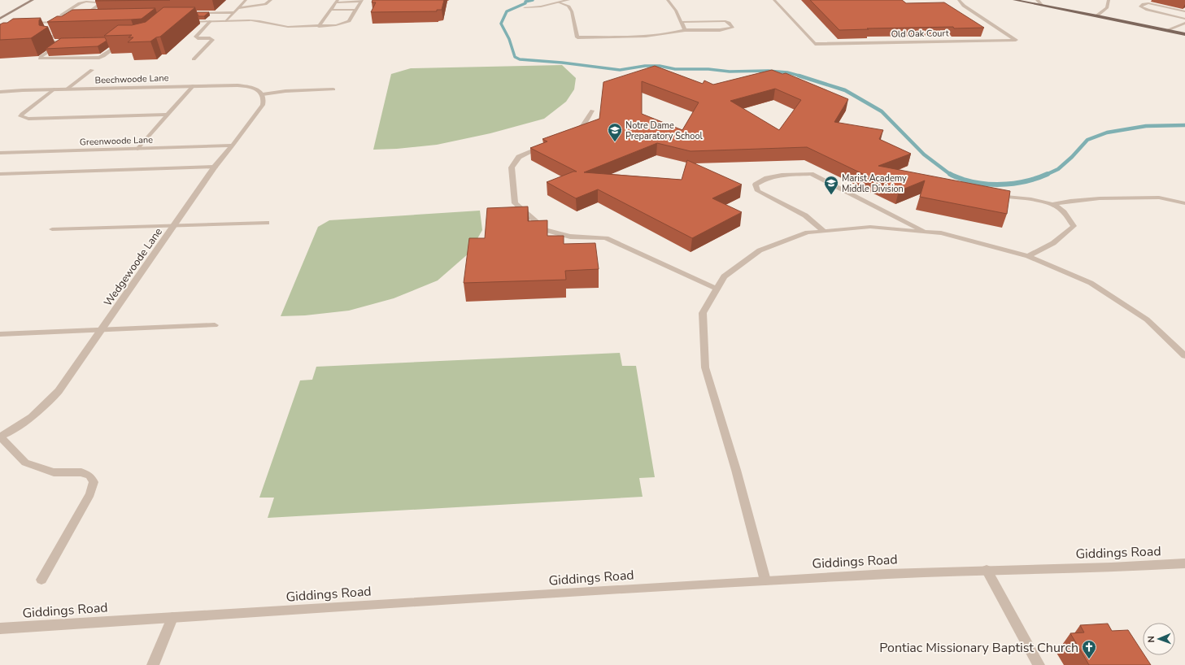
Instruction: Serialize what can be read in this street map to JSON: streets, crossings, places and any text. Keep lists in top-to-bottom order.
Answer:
{
  "streets": {
    "street": [
      "Old Oak Court",
      "Beechwoode Lane",
      "Greenwoode Lane",
      "Wedgewoode Lane",
      "Giddings Road"
    ]
  },
  "crossings": [
    ["Beechwoode Lane", "Wedgewoode Lane"],
    ["Greenwoode Lane", "Wedgewoode Lane"]
  ],
  "places": {
    "school or university": ["Notre Dame Preparatory School", "Marist Academy Middle Division"],
    "church": ["Pontiac Missionary Baptist Church"]
  },
  "north": "left"
}
